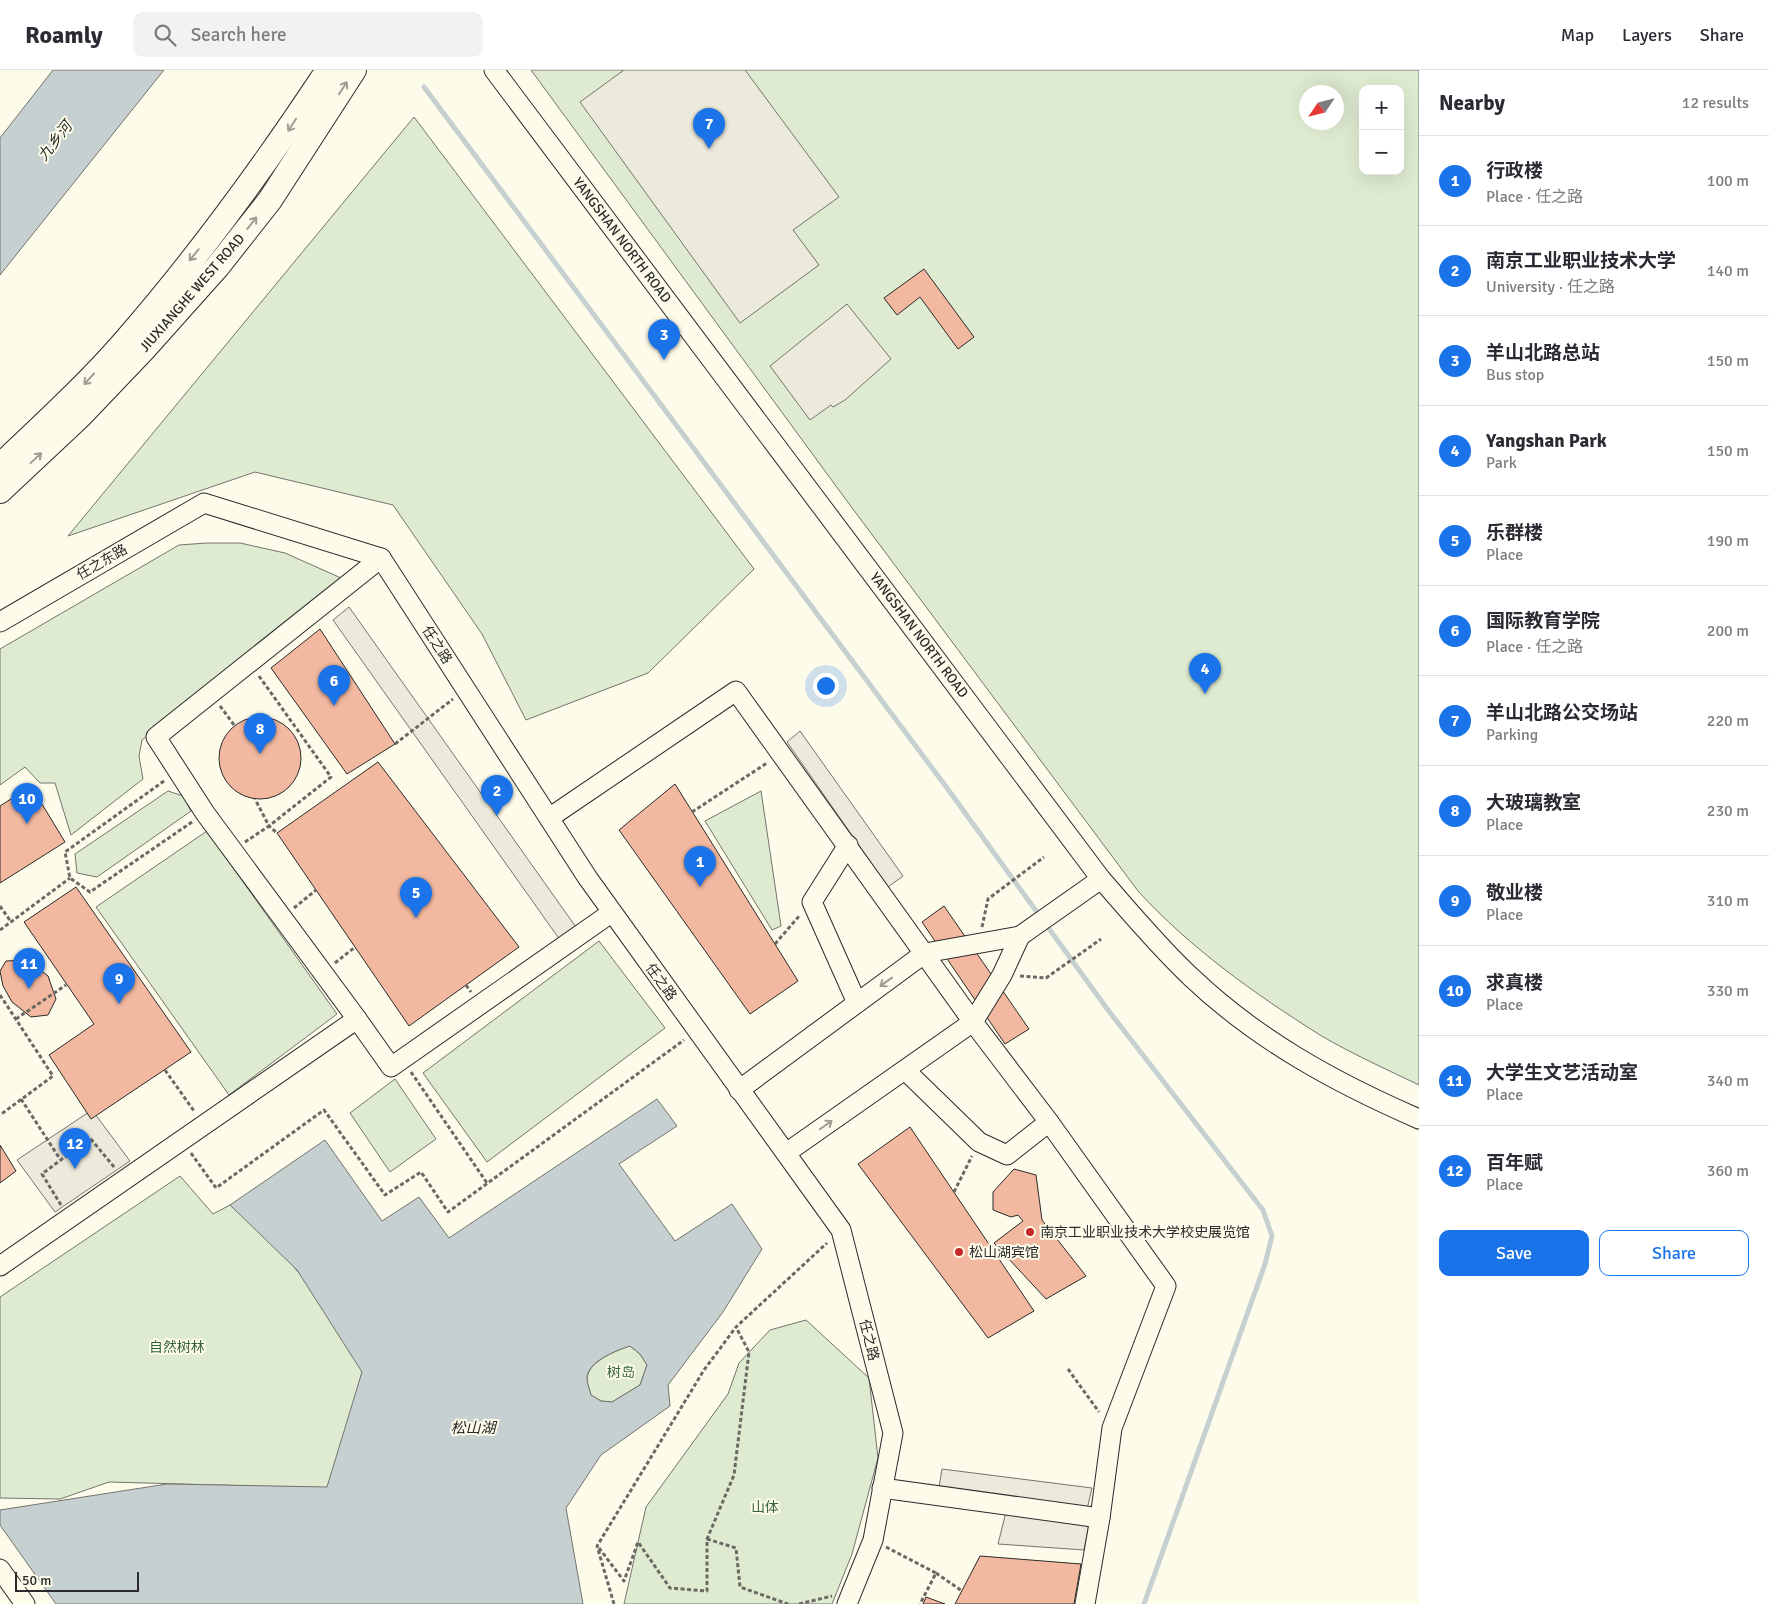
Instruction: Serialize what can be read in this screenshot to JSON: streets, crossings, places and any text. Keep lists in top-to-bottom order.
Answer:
{
  "streets": {
    "main road": ["JIUXIANGHE WEST ROAD"],
    "street": ["YANGSHAN NORTH ROAD", "任之东路", "任之路"]
  },
  "crossings": [
    ["任之东路", "任之路"]
  ],
  "water": ["九乡河", "松山湖"],
  "parks": ["自然树林", "树岛", "山体"],
  "places": ["南京工业职业技术大学校史展览馆", "松山湖宾馆"],
  "scale_bar": "50 m",
  "north": "bottom left",
  "page": {
    "header": "Roamly",
    "search": "Search here",
    "nav": ["Map", "Layers", "Share"],
    "heading": ["Nearby", "12 results"],
    "map_buttons": ["+", "−"],
    "pins": [
      "7",
      "3",
      "4",
      "6",
      "8",
      "2",
      "10",
      "1",
      "5",
      "11",
      "9",
      "12"
    ],
    "list": [
      {
        "mark": "1",
        "name": "行政楼",
        "note": "Place · 任之路",
        "value": "100 m"
      },
      {
        "mark": "2",
        "name": "南京工业职业技术大学",
        "note": "University · 任之路",
        "value": "140 m"
      },
      {
        "mark": "3",
        "name": "羊山北路总站",
        "note": "Bus stop",
        "value": "150 m"
      },
      {
        "mark": "4",
        "name": "Yangshan Park",
        "note": "Park",
        "value": "150 m"
      },
      {
        "mark": "5",
        "name": "乐群楼",
        "note": "Place",
        "value": "190 m"
      },
      {
        "mark": "6",
        "name": "国际教育学院",
        "note": "Place · 任之路",
        "value": "200 m"
      },
      {
        "mark": "7",
        "name": "羊山北路公交场站",
        "note": "Parking",
        "value": "220 m"
      },
      {
        "mark": "8",
        "name": "大玻璃教室",
        "note": "Place",
        "value": "230 m"
      },
      {
        "mark": "9",
        "name": "敬业楼",
        "note": "Place",
        "value": "310 m"
      },
      {
        "mark": "10",
        "name": "求真楼",
        "note": "Place",
        "value": "330 m"
      },
      {
        "mark": "11",
        "name": "大学生文艺活动室",
        "note": "Place",
        "value": "340 m"
      },
      {
        "mark": "12",
        "name": "百年赋",
        "note": "Place",
        "value": "360 m"
      }
    ],
    "buttons": ["Save", "Share"],
    "scale": "50 m"
  }
}
